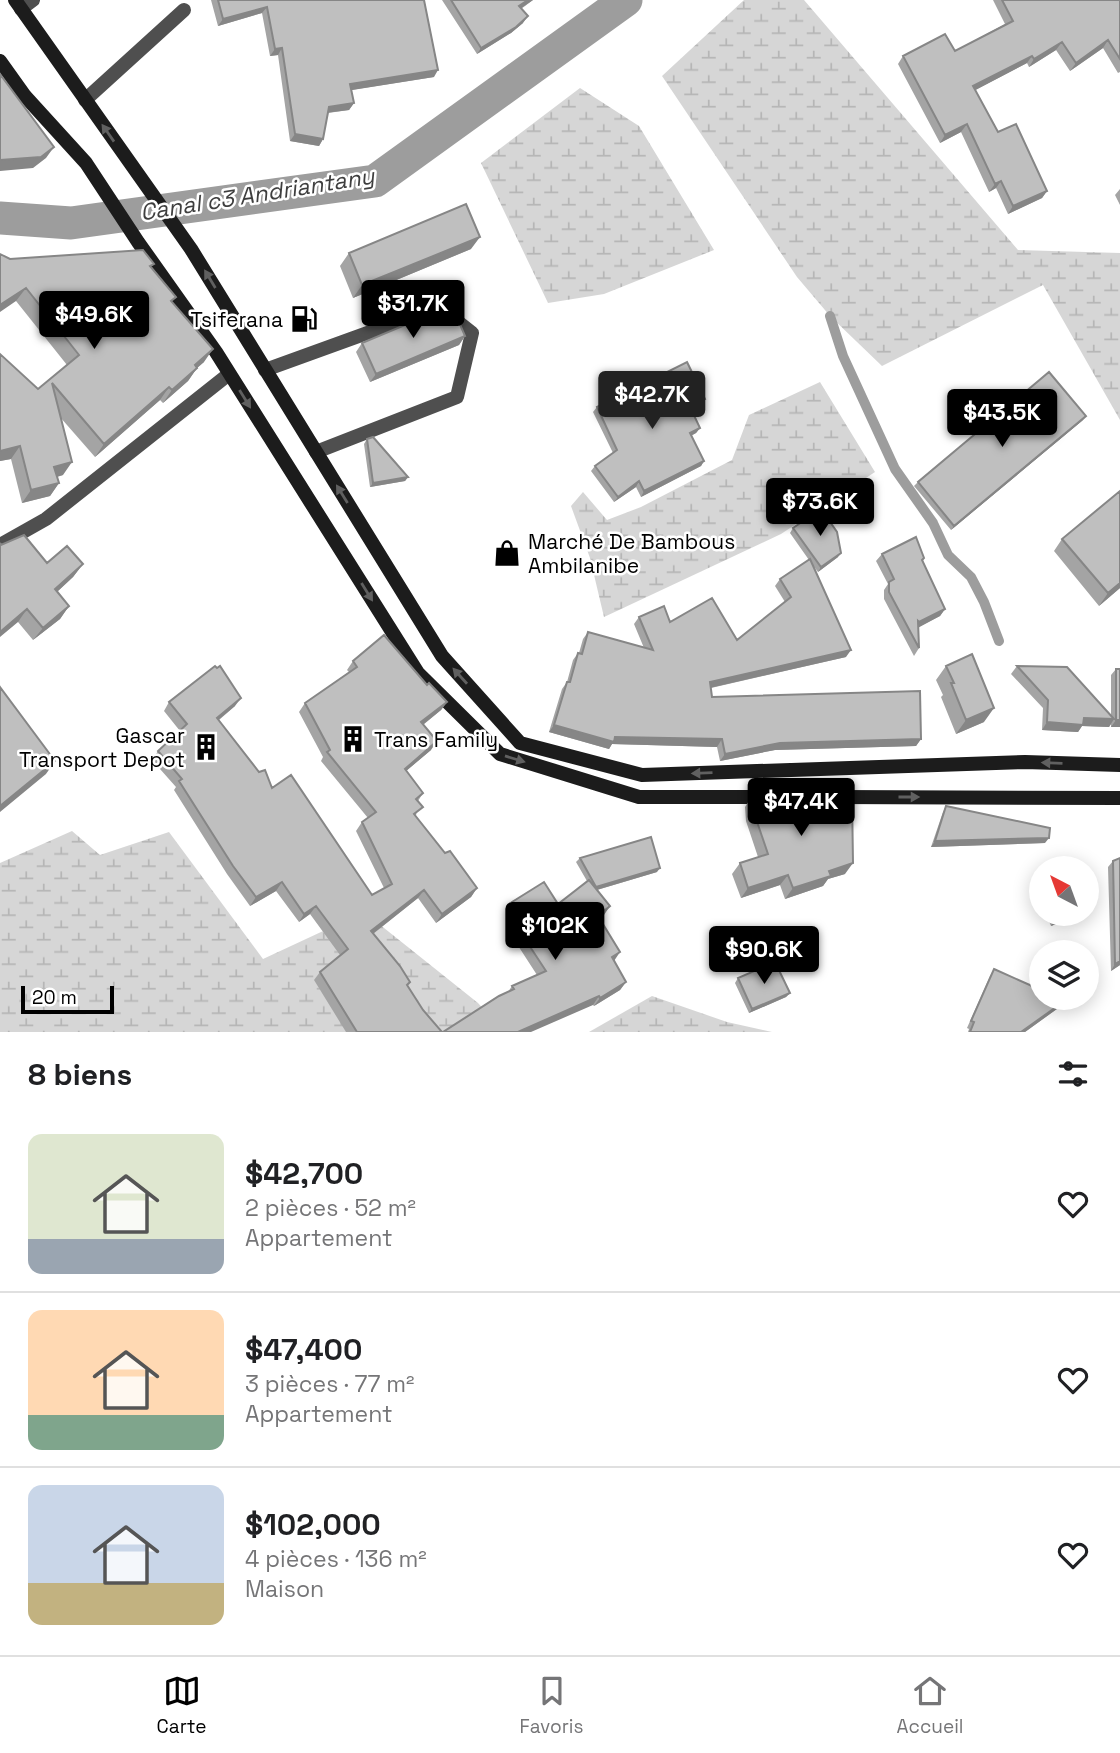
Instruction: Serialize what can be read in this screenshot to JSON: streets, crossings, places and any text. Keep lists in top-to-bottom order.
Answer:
{
  "water": ["Canal c3 Andriantany"],
  "places": {
    "fuel station": ["Tsiferana"],
    "shop": ["Marché De Bambous Ambilanibe"],
    "building": ["Trans Family", "Gascar Transport Depot"]
  },
  "scale_bar": "20 m",
  "north": "top left",
  "page": {
    "price": [
      "$31.7K",
      "$49.6K",
      "$42.7K",
      "$43.5K",
      "$73.6K",
      "$47.4K",
      "$102K",
      "$90.6K"
    ],
    "scale": "20 m",
    "heading": "8 biens",
    "list": [
      {
        "name": "$42,700",
        "note": "2 pièces · 52 m² · Appartement"
      },
      {
        "name": "$47,400",
        "note": "3 pièces · 77 m² · Appartement"
      },
      {
        "name": "$102,000",
        "note": "4 pièces · 136 m² · Maison"
      }
    ],
    "tabs": ["Carte", "Favoris", "Accueil"]
  }
}
